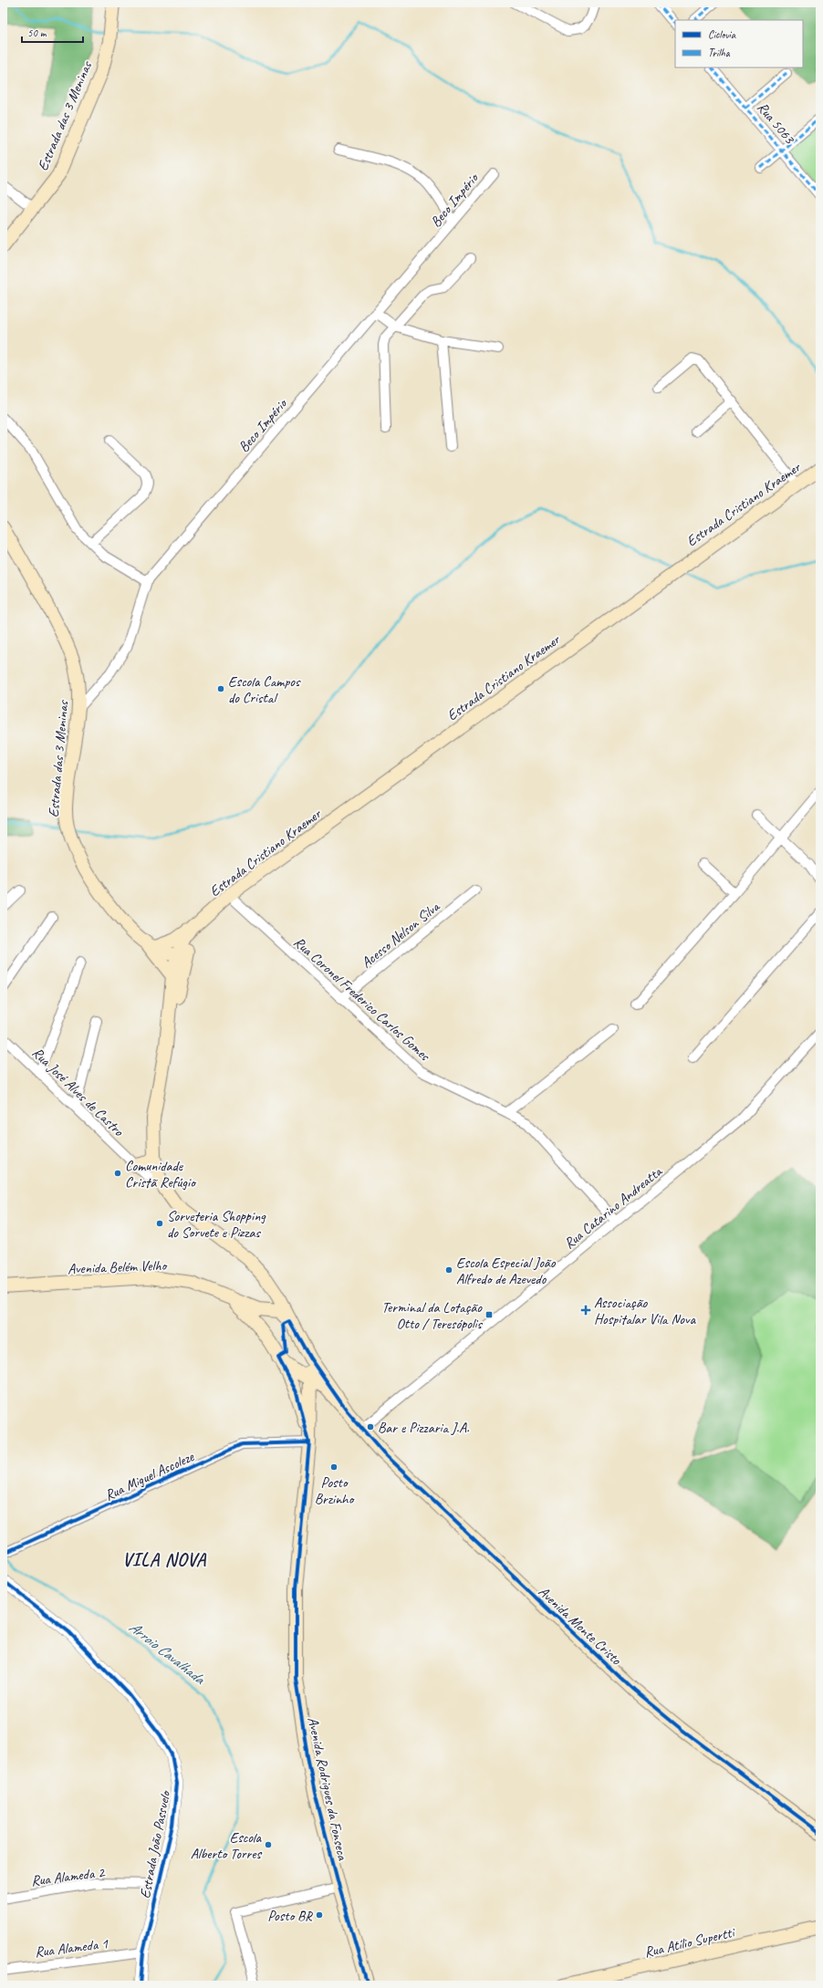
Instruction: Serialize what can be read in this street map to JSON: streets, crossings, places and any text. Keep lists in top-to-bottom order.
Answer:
{
  "streets": {
    "main road": [
      "Estrada das 3 Meninas",
      "Estrada Cristiano Kraemer",
      "Avenida Belém Velho",
      "Avenida Monte Cristo",
      "Avenida Rodrigues da Fonseca",
      "Rua Atílio Supertti"
    ],
    "street": [
      "Rua 5063",
      "Beco Império",
      "Acesso Nelson Silva",
      "Rua Coronel Frederico Carlos Gomes",
      "Rua José Alves de Castro",
      "Rua Catarino Andreatta",
      "Rua Miguel Ascoleze",
      "Estrada João Passuelo",
      "Rua Alameda 2",
      "Rua Alameda 1"
    ]
  },
  "crossings": [
    ["Estrada das 3 Meninas", "Beco Império"],
    ["Estrada das 3 Meninas", "Estrada Cristiano Kraemer"],
    ["Estrada Cristiano Kraemer", "Rua Coronel Frederico Carlos Gomes"],
    ["Estrada Cristiano Kraemer", "Rua José Alves de Castro"],
    ["Estrada Cristiano Kraemer", "Avenida Belém Velho"],
    ["Estrada Cristiano Kraemer", "Avenida Monte Cristo"],
    ["Estrada Cristiano Kraemer", "Avenida Rodrigues da Fonseca"],
    ["Acesso Nelson Silva", "Rua Coronel Frederico Carlos Gomes"],
    ["Rua Coronel Frederico Carlos Gomes", "Rua Catarino Andreatta"],
    ["Rua Catarino Andreatta", "Avenida Monte Cristo"],
    ["Avenida Belém Velho", "Avenida Monte Cristo"],
    ["Avenida Belém Velho", "Avenida Rodrigues da Fonseca"],
    ["Rua Miguel Ascoleze", "Avenida Rodrigues da Fonseca"],
    ["Avenida Monte Cristo", "Avenida Rodrigues da Fonseca"],
    ["Estrada João Passuelo", "Rua Alameda 2"],
    ["Estrada João Passuelo", "Rua Alameda 1"]
  ],
  "districts": ["VILA NOVA"],
  "water": ["Arroio Cavalhada"],
  "places": {
    "other": [
      "Escola Campos do Cristal",
      "Comunidade Cristã Refúgio",
      "Sorveteria Shopping do Sorvete e Pizzas",
      "Escola Especial João Alfredo de Azevedo",
      "Bar e Pizzaria J.A.",
      "Posto Brzinho",
      "Escola Alberto Torres",
      "Posto BR"
    ],
    "health": ["Associação Hospitalar Vila Nova"],
    "transit": ["Terminal da Lotação Otto / Teresópolis"]
  },
  "legend": ["Ciclovia", "Trilha"],
  "scale_bar": "50 m"
}
